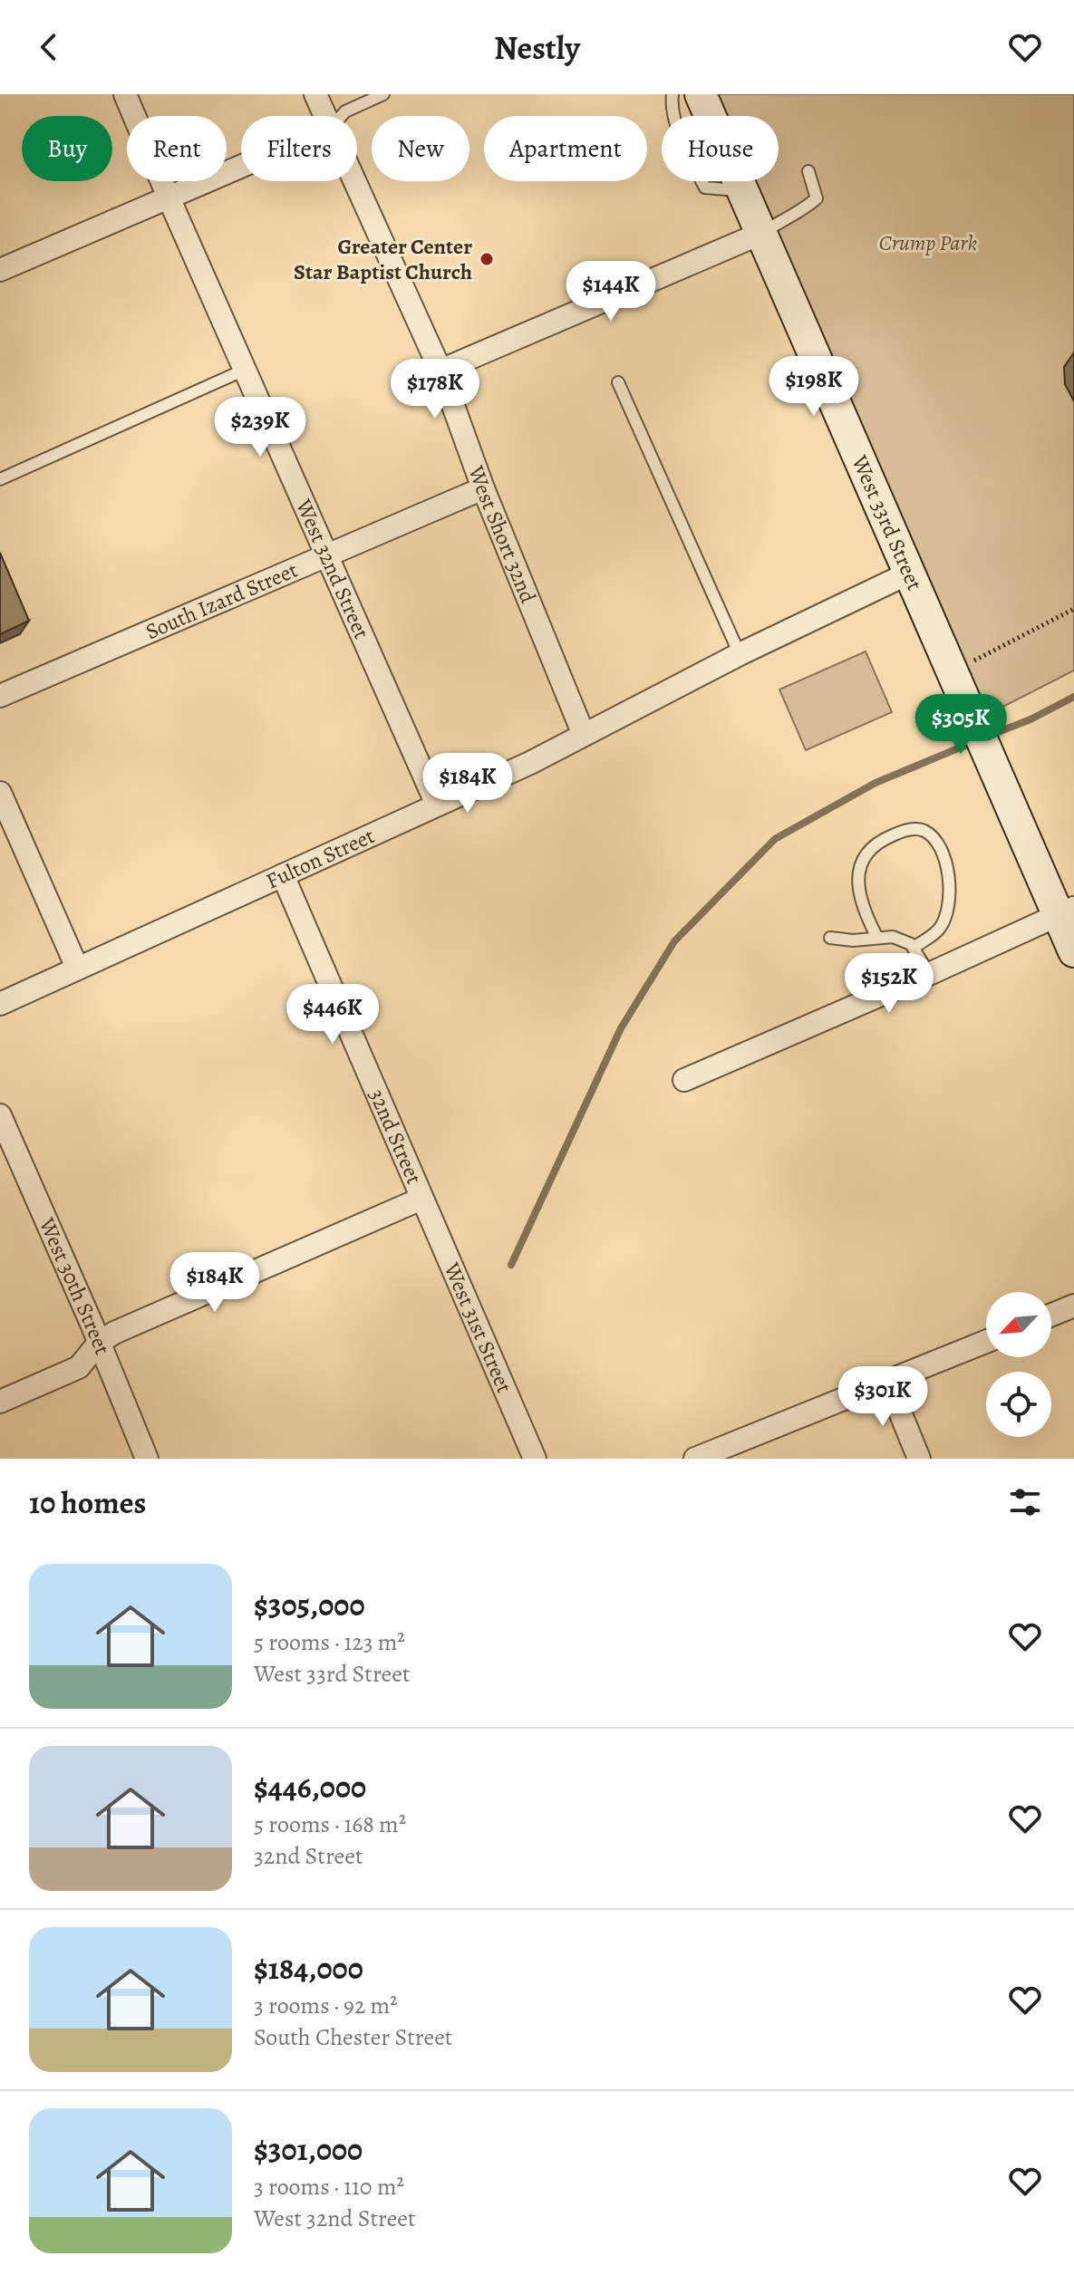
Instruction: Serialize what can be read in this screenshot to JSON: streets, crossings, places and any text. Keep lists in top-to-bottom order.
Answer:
{
  "streets": {
    "street": [
      "West 33rd Street",
      "West Short 32nd",
      "West 32nd Street",
      "South Izard Street",
      "Fulton Street",
      "32nd Street",
      "West 30th Street",
      "West 31st Street"
    ]
  },
  "crossings": [
    ["West 33rd Street", "Fulton Street"],
    ["West Short 32nd", "South Izard Street"],
    ["West Short 32nd", "Fulton Street"],
    ["West 32nd Street", "South Izard Street"],
    ["West 32nd Street", "Fulton Street"],
    ["Fulton Street", "32nd Street"],
    ["32nd Street", "West 31st Street"]
  ],
  "parks": ["Crump Park"],
  "places": ["Greater Center Star Baptist Church"],
  "north": "bottom left",
  "page": {
    "header": "Nestly",
    "chip": [
      "Buy",
      "Rent",
      "Filters",
      "New",
      "Apartment",
      "House"
    ],
    "price": [
      "$144K",
      "$198K",
      "$178K",
      "$239K",
      "$305K",
      "$184K",
      "$152K",
      "$446K",
      "$184K",
      "$301K"
    ],
    "heading": "10 homes",
    "list": [
      {
        "name": "$305,000",
        "note": "5 rooms · 123 m² · West 33rd Street"
      },
      {
        "name": "$446,000",
        "note": "5 rooms · 168 m² · 32nd Street"
      },
      {
        "name": "$184,000",
        "note": "3 rooms · 92 m² · South Chester Street"
      },
      {
        "name": "$301,000",
        "note": "3 rooms · 110 m² · West 32nd Street"
      }
    ]
  }
}
